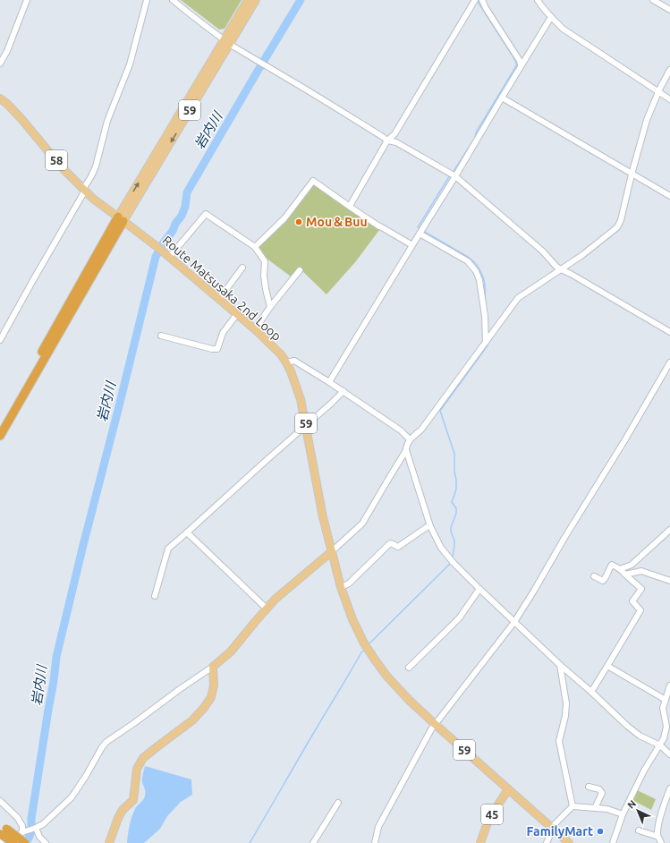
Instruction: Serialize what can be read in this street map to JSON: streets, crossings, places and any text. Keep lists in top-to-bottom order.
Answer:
{
  "streets": {
    "main road": [
      "59",
      "58",
      "Route Matsusaka 2nd Loop",
      "45"
    ]
  },
  "crossings": [
    ["59", "58"],
    ["59", "Route Matsusaka 2nd Loop"],
    ["58", "Route Matsusaka 2nd Loop"],
    ["Route Matsusaka 2nd Loop", "45"]
  ],
  "water": ["岩内川"],
  "places": ["Mou＆Buu", "FamilyMart"],
  "north": "top left"
}
